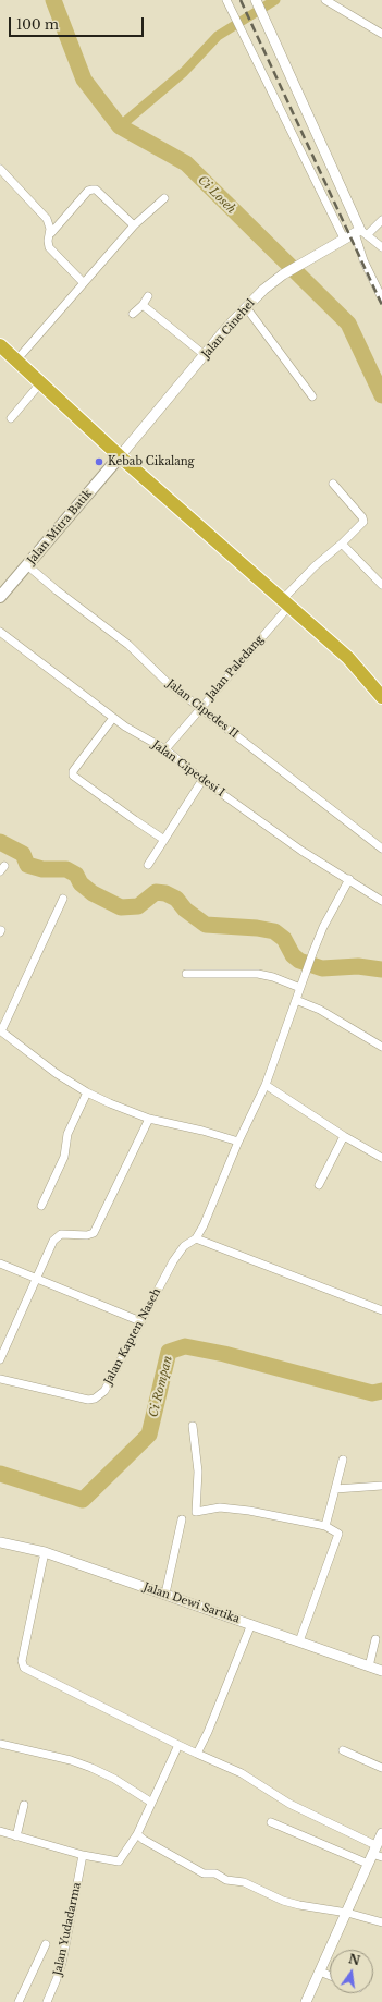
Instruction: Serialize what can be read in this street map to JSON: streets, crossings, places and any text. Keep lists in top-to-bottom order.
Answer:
{
  "streets": {
    "main road": ["Jalan Mitra Batik"],
    "street": [
      "Jalan Cinehel",
      "Jalan Paledang",
      "Jalan Cipedes II",
      "Jalan Cipedesi I",
      "Jalan Kapten Naseh",
      "Jalan Dewi Sartika",
      "Jalan Yudadarma"
    ]
  },
  "crossings": [
    ["Jalan Cinehel", "Jalan Mitra Batik"],
    ["Jalan Mitra Batik", "Jalan Cipedes II"],
    ["Jalan Paledang", "Jalan Cipedes II"],
    ["Jalan Paledang", "Jalan Cipedesi I"],
    ["Jalan Cipedesi I", "Jalan Kapten Naseh"]
  ],
  "water": ["Ci Loseh", "Ci Rompan"],
  "places": ["Kebab Cikalang"],
  "scale_bar": "100 m",
  "north": "top"
}
